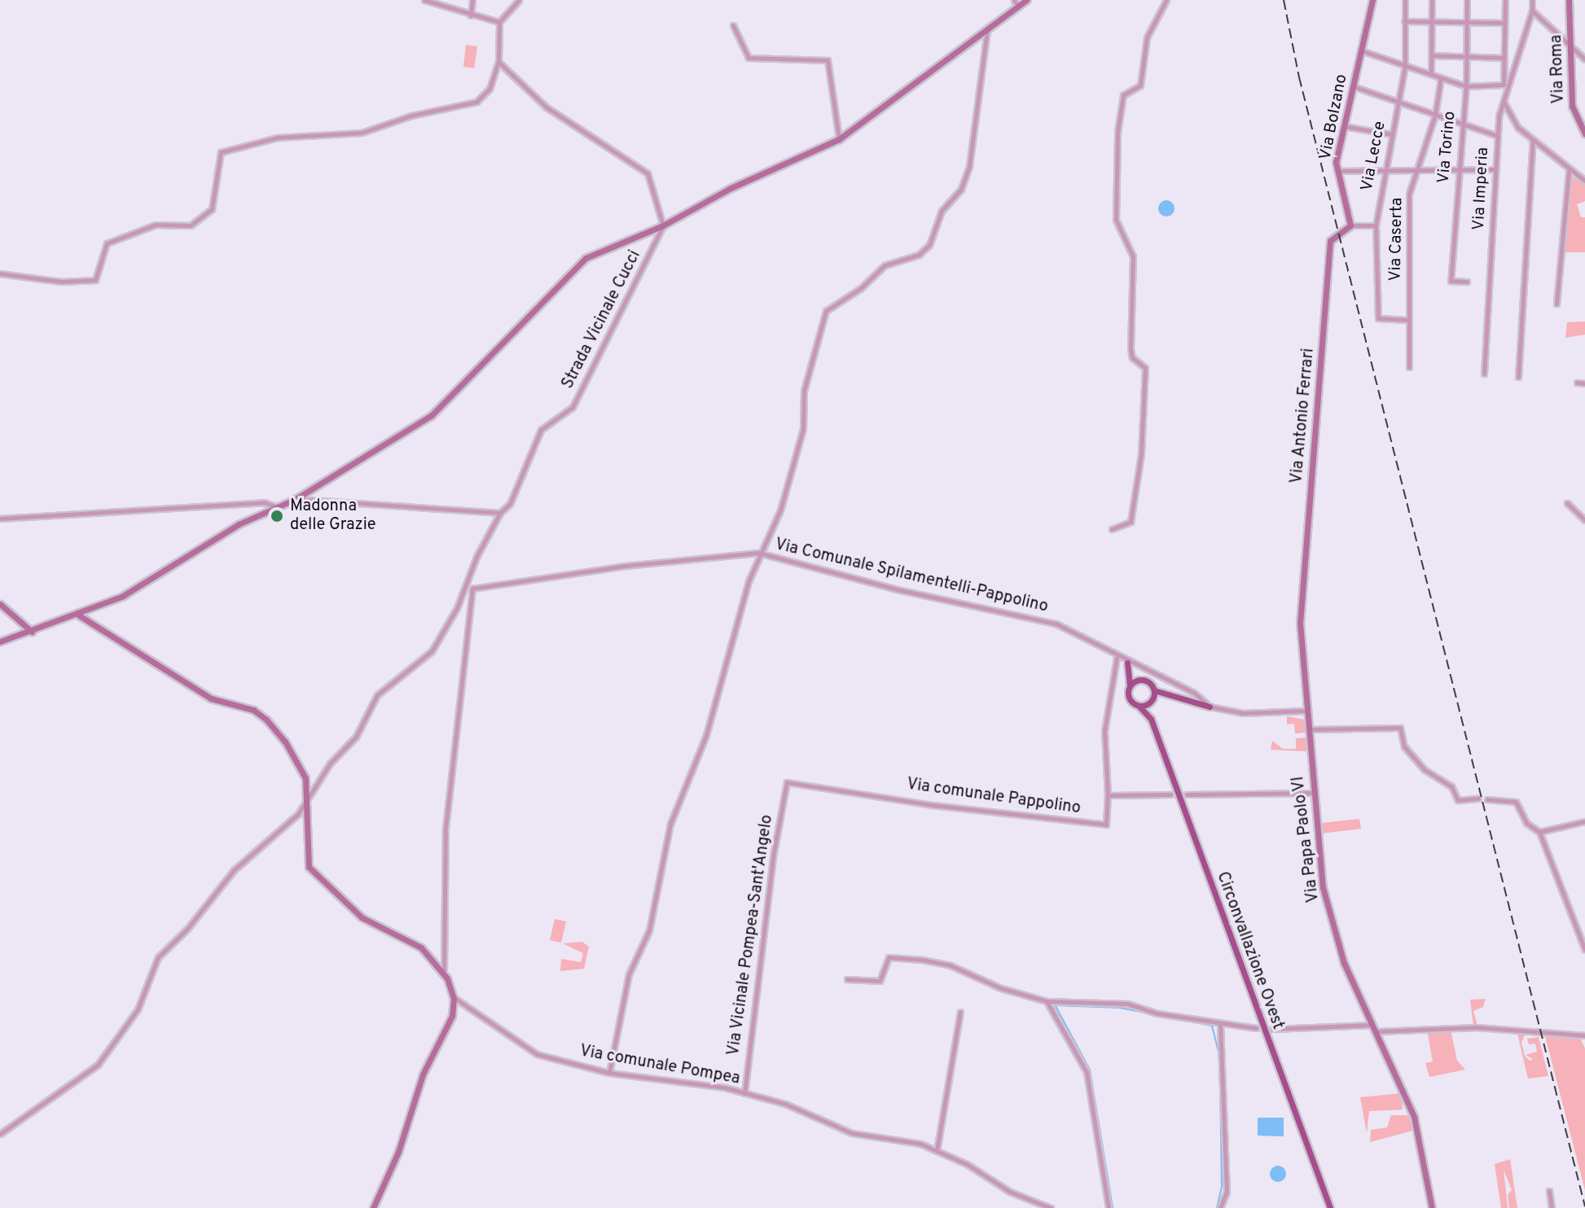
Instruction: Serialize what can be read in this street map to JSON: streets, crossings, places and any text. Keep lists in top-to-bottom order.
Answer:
{
  "streets": {
    "main road": ["Circonvallazione Ovest"],
    "street": [
      "Via Roma",
      "Via Bolzano",
      "Via Torino",
      "Via Lecce",
      "Via Imperia",
      "Via Caserta",
      "Strada Vicinale Cucci",
      "Via Antonio Ferrari",
      "Via Comunale Spilamentelli-Pappolino",
      "Via comunale Pappolino",
      "Via Papa Paolo VI",
      "Via Vicinale Pompea-Sant'Angelo",
      "Via comunale Pompea"
    ]
  },
  "crossings": [
    ["Via Bolzano", "Via Antonio Ferrari"],
    ["Via Lecce", "Via Caserta"],
    ["Via Antonio Ferrari", "Via Papa Paolo VI"],
    ["Via comunale Pappolino", "Via Vicinale Pompea-Sant'Angelo"],
    ["Via Vicinale Pompea-Sant'Angelo", "Via comunale Pompea"]
  ],
  "places": ["Madonna delle Grazie"]
}
